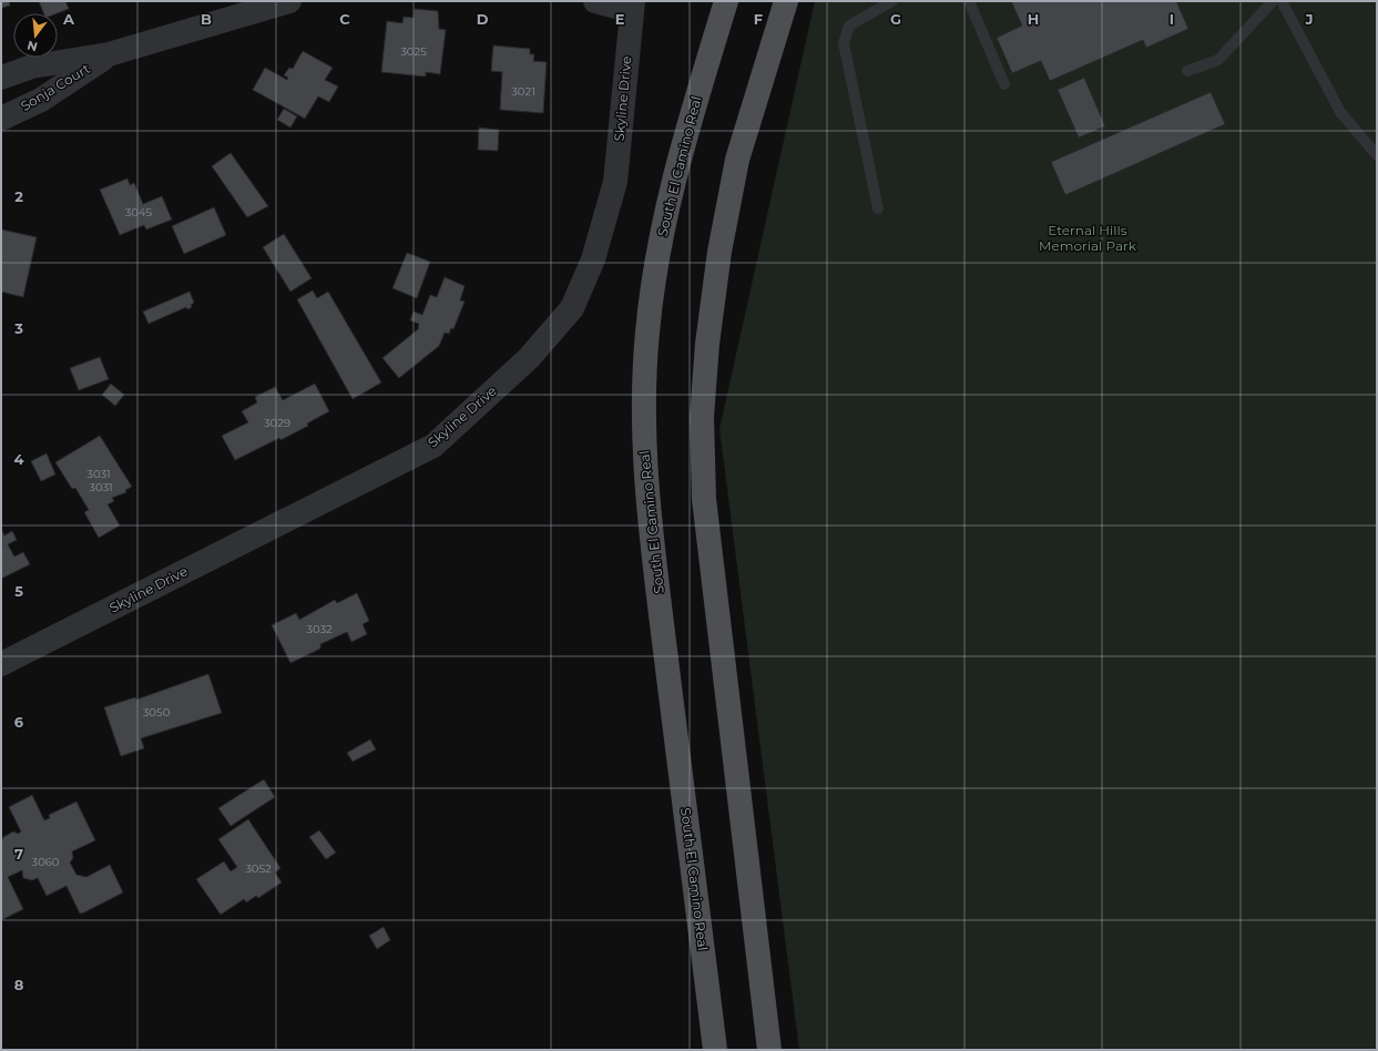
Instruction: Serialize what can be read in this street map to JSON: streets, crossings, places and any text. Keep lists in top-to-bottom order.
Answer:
{
  "streets": {
    "main road": ["South El Camino Real"],
    "street": ["Sonja Court", "Skyline Drive"]
  },
  "parks": ["Eternal Hills Memorial Park"],
  "house_numbers": [
    "3025",
    "3021",
    "3045",
    "3029",
    "3031",
    "3031",
    "3032",
    "3050",
    "3060",
    "3052"
  ],
  "north": "bottom",
  "grid": {
    "columns": [
      "A",
      "B",
      "C",
      "D",
      "E",
      "F",
      "G",
      "H",
      "I",
      "J"
    ],
    "rows": [
      "2",
      "3",
      "4",
      "5",
      "6",
      "7",
      "8"
    ]
  }
}
